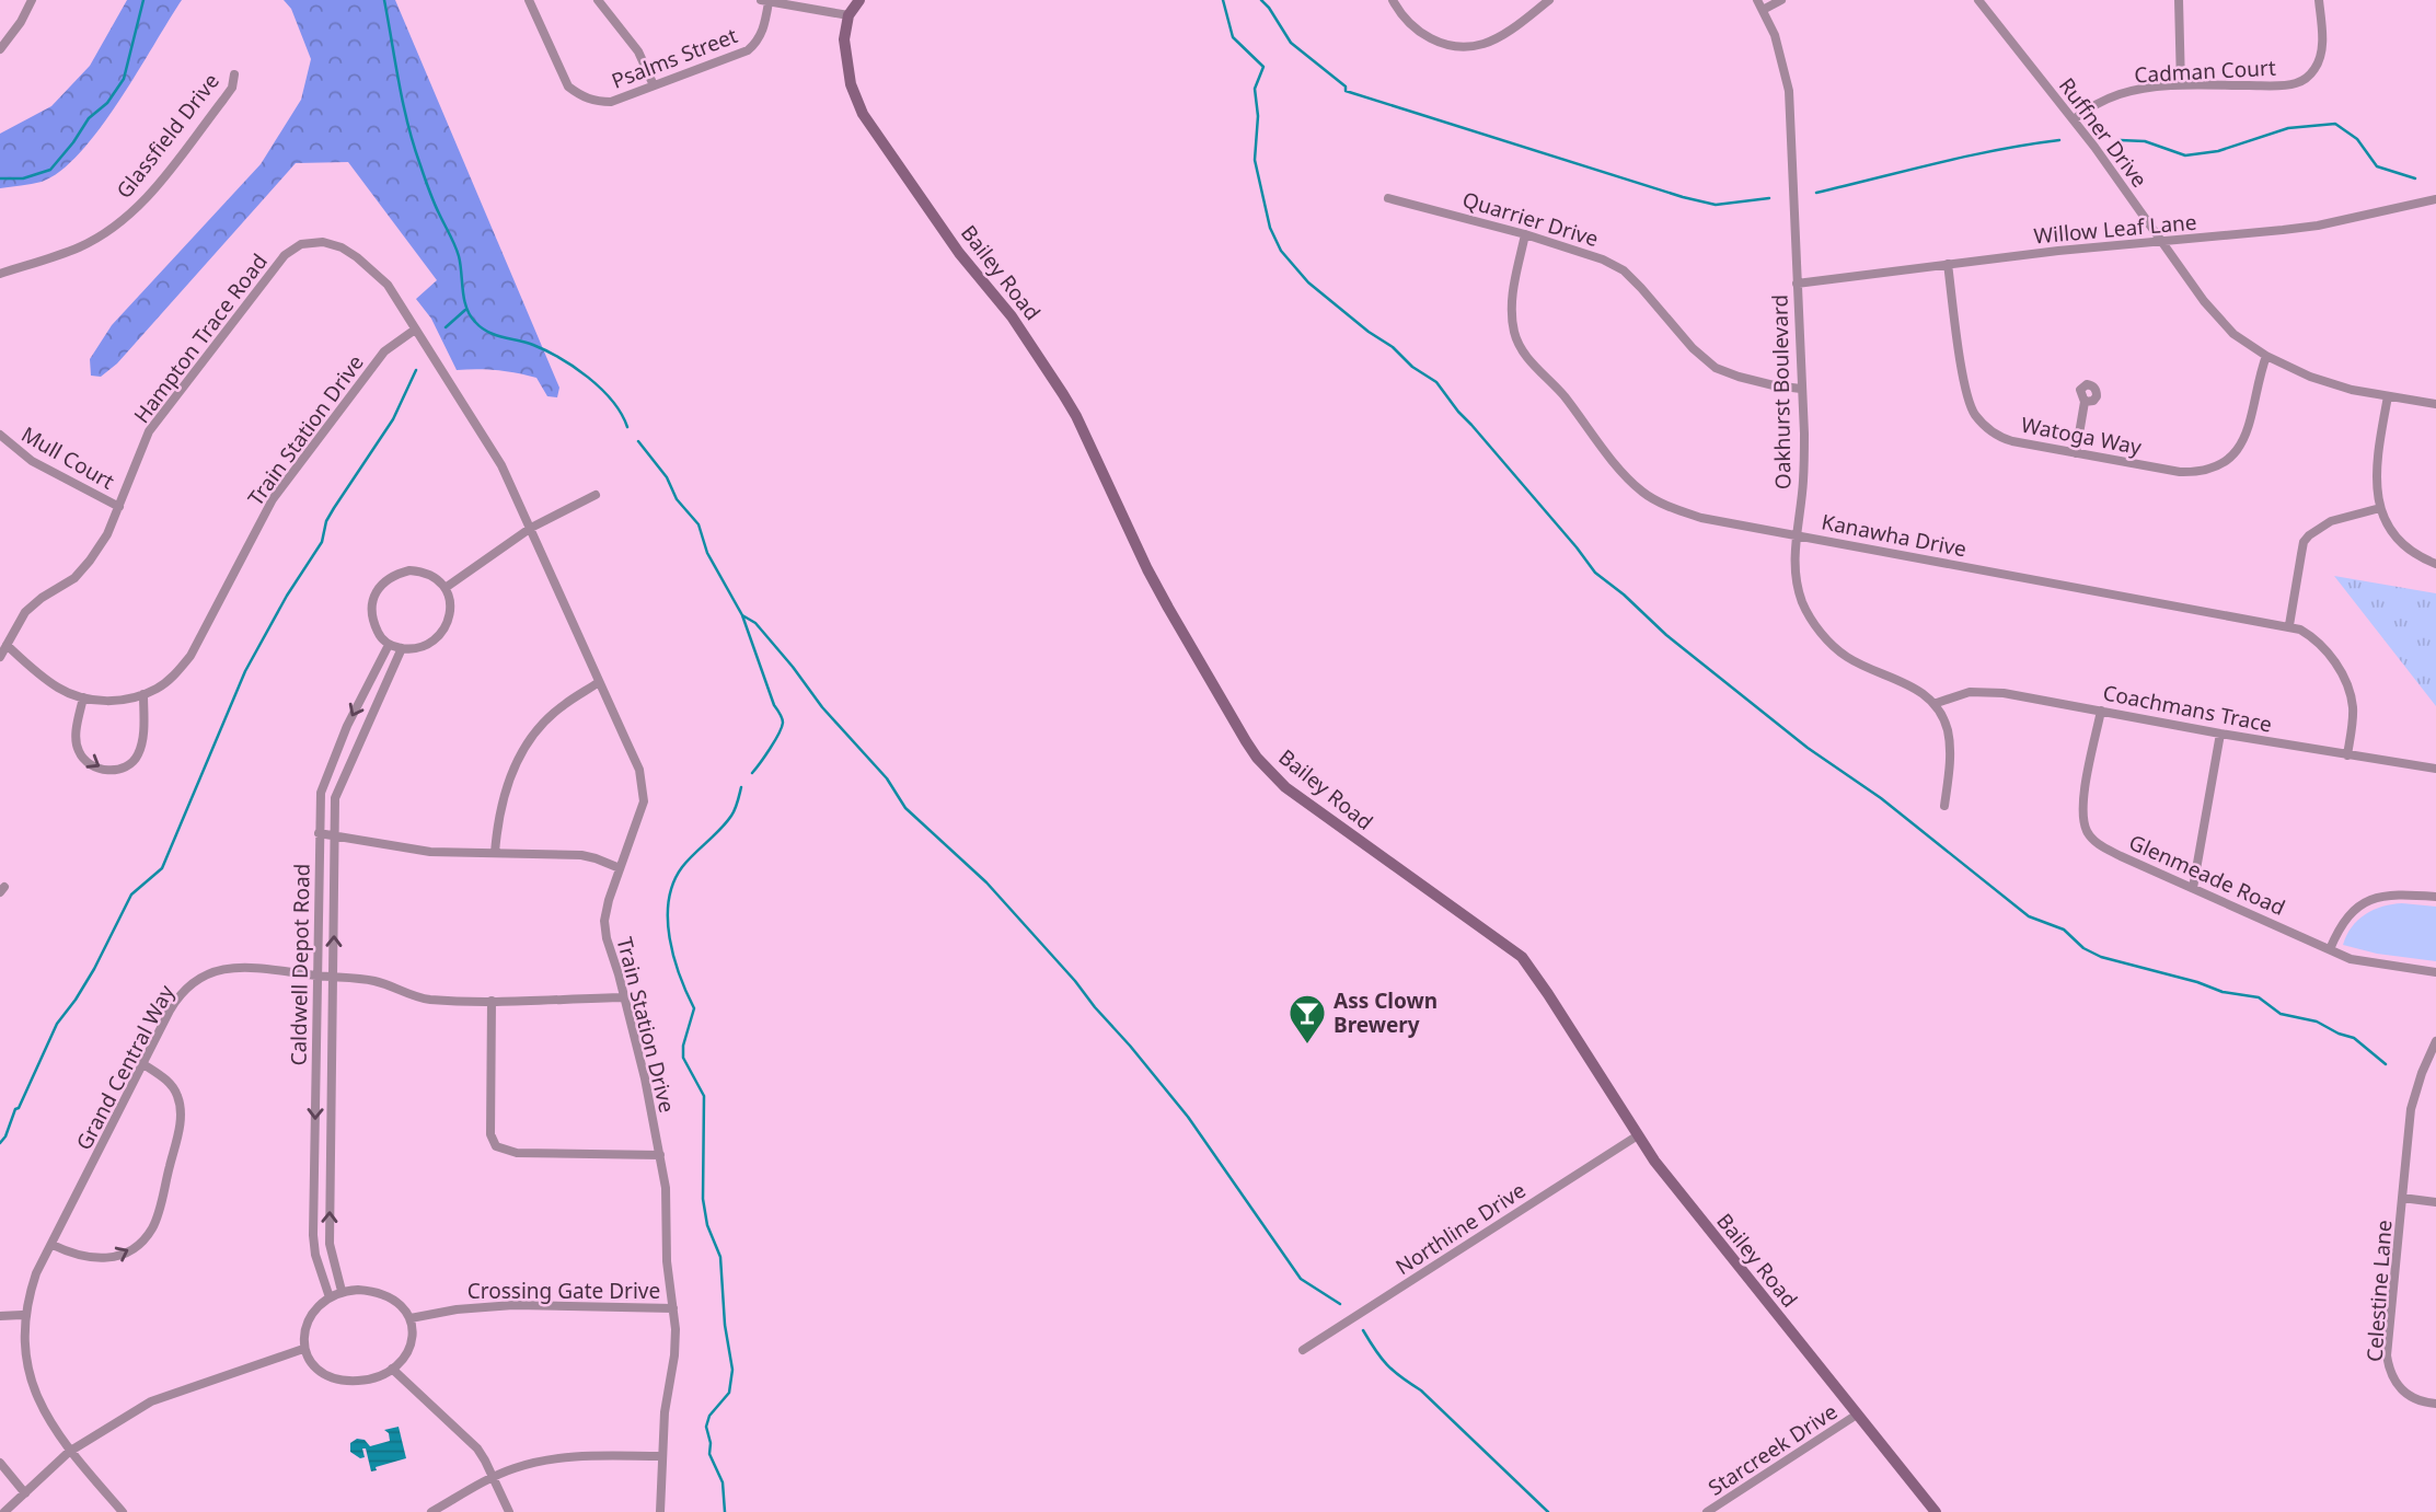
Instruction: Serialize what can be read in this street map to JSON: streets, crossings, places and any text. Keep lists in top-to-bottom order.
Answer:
{
  "streets": {
    "street": [
      "Psalms Street",
      "Cadman Court",
      "Ruffner Drive",
      "Glassfield Drive",
      "Quarrier Drive",
      "Willow Leaf Lane",
      "Bailey Road",
      "Hampton Trace Road",
      "Oakhurst Boulevard",
      "Train Station Drive",
      "Watoga Way",
      "Mull Court",
      "Kanawha Drive",
      "Coachmans Trace",
      "Glenmeade Road",
      "Caldwell Depot Road",
      "Grand Central Way",
      "Northline Drive",
      "Crossing Gate Drive",
      "Celestine Lane",
      "Starcreek Drive"
    ]
  },
  "crossings": [
    ["Cadman Court", "Ruffner Drive"],
    ["Ruffner Drive", "Willow Leaf Lane"],
    ["Ruffner Drive", "Watoga Way"],
    ["Quarrier Drive", "Oakhurst Boulevard"],
    ["Quarrier Drive", "Kanawha Drive"],
    ["Willow Leaf Lane", "Oakhurst Boulevard"],
    ["Willow Leaf Lane", "Watoga Way"],
    ["Bailey Road", "Northline Drive"],
    ["Bailey Road", "Starcreek Drive"],
    ["Hampton Trace Road", "Train Station Drive"],
    ["Hampton Trace Road", "Mull Court"],
    ["Oakhurst Boulevard", "Kanawha Drive"],
    ["Oakhurst Boulevard", "Coachmans Trace"],
    ["Train Station Drive", "Grand Central Way"],
    ["Train Station Drive", "Crossing Gate Drive"],
    ["Kanawha Drive", "Coachmans Trace"],
    ["Coachmans Trace", "Glenmeade Road"],
    ["Caldwell Depot Road", "Grand Central Way"],
    ["Caldwell Depot Road", "Crossing Gate Drive"]
  ],
  "places": {
    "bar": ["Ass Clown Brewery"]
  }
}
